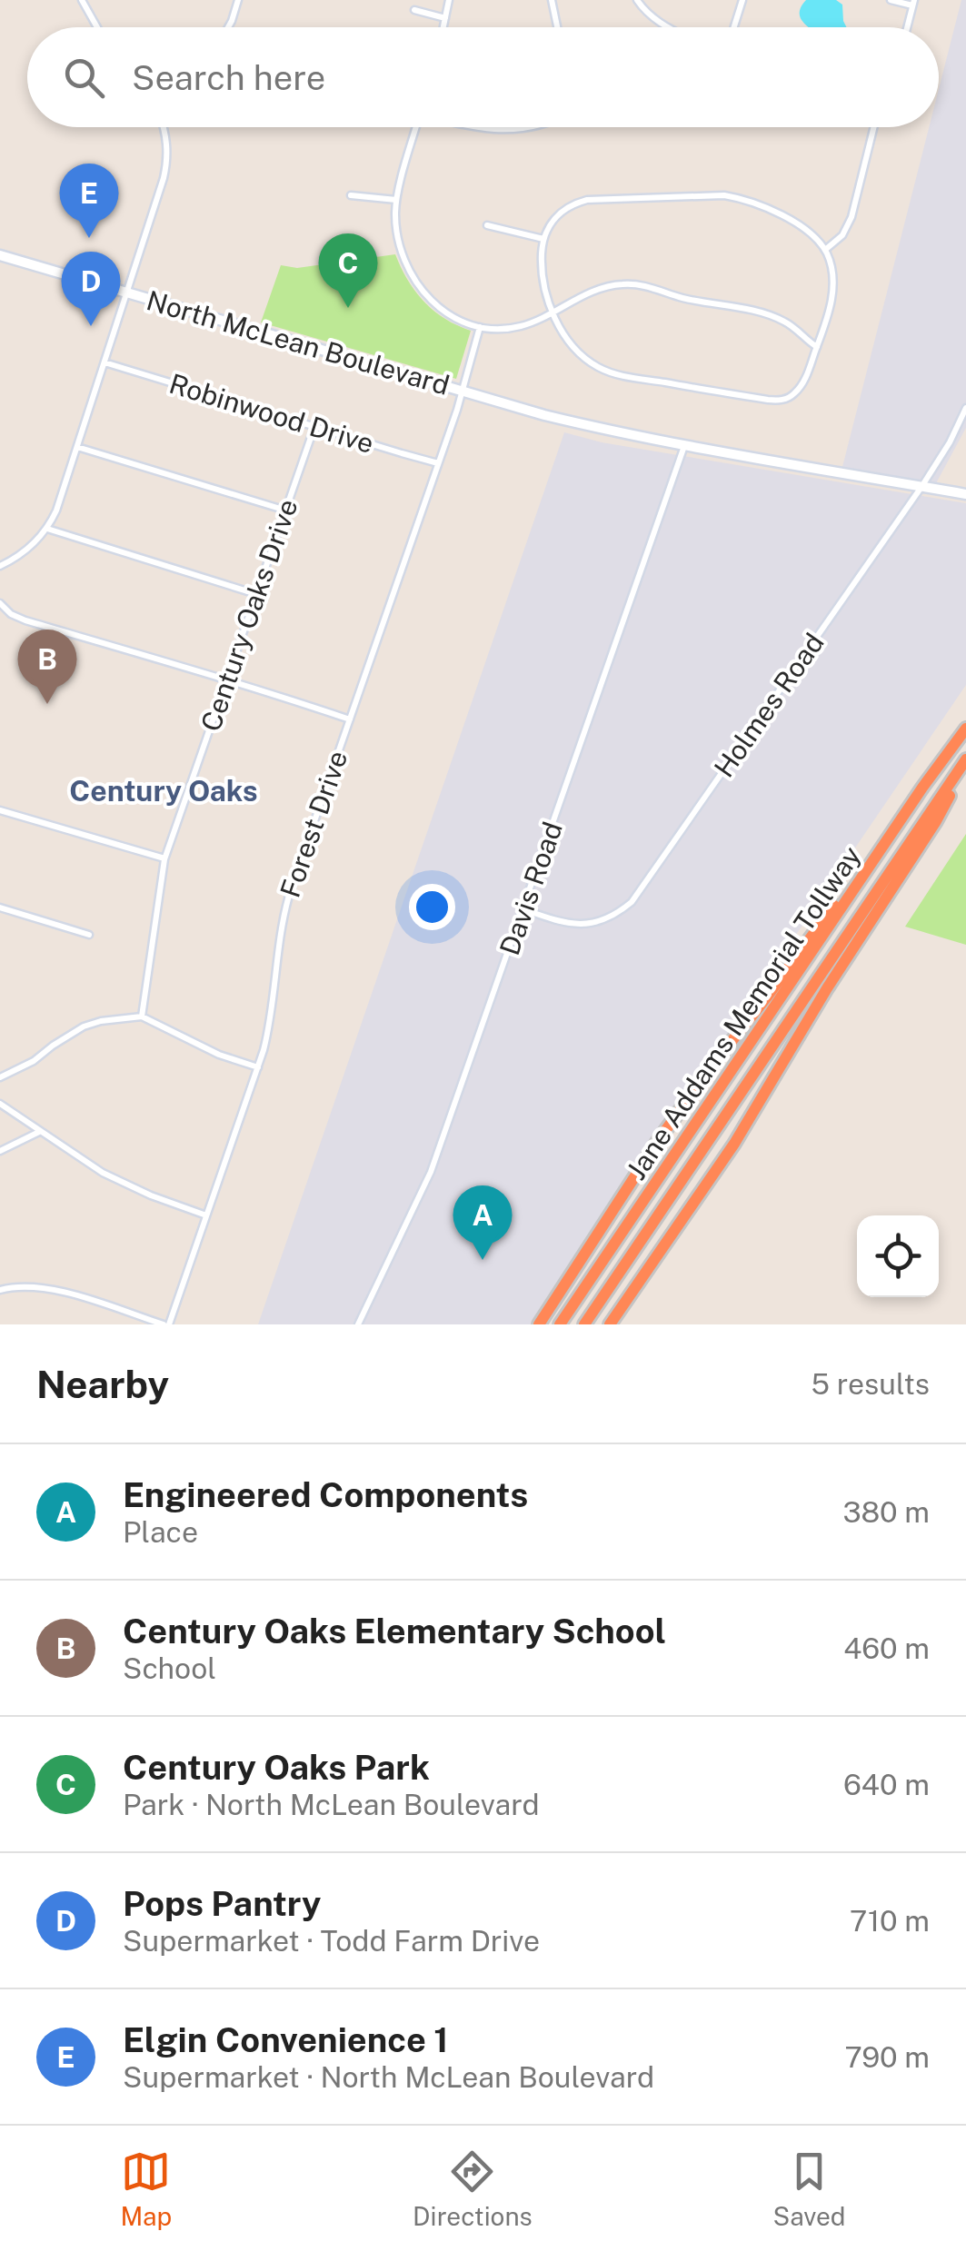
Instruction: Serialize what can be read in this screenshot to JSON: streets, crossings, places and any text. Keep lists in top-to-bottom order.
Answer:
{
  "streets": {
    "highway": ["Jane Addams Memorial Tollway"],
    "main road": ["North McLean Boulevard"],
    "street": [
      "Robinwood Drive",
      "Century Oaks Drive",
      "Holmes Road",
      "Forest Drive",
      "Davis Road"
    ]
  },
  "crossings": [
    ["North McLean Boulevard", "Forest Drive"],
    ["North McLean Boulevard", "Davis Road"],
    ["Robinwood Drive", "Century Oaks Drive"],
    ["Robinwood Drive", "Forest Drive"],
    ["Holmes Road", "Davis Road"]
  ],
  "districts": ["Century Oaks"],
  "page": {
    "search": "Search here",
    "pins": [
      "E",
      "C",
      "D",
      "B",
      "A"
    ],
    "heading": ["Nearby", "5 results"],
    "list": [
      {
        "mark": "A",
        "name": "Engineered Components",
        "note": "Place",
        "value": "380 m"
      },
      {
        "mark": "B",
        "name": "Century Oaks Elementary School",
        "note": "School",
        "value": "460 m"
      },
      {
        "mark": "C",
        "name": "Century Oaks Park",
        "note": "Park · North McLean Boulevard",
        "value": "640 m"
      },
      {
        "mark": "D",
        "name": "Pops Pantry",
        "note": "Supermarket · Todd Farm Drive",
        "value": "710 m"
      },
      {
        "mark": "E",
        "name": "Elgin Convenience 1",
        "note": "Supermarket · North McLean Boulevard",
        "value": "790 m"
      }
    ],
    "nav": ["Map", "Directions", "Saved"]
  }
}
